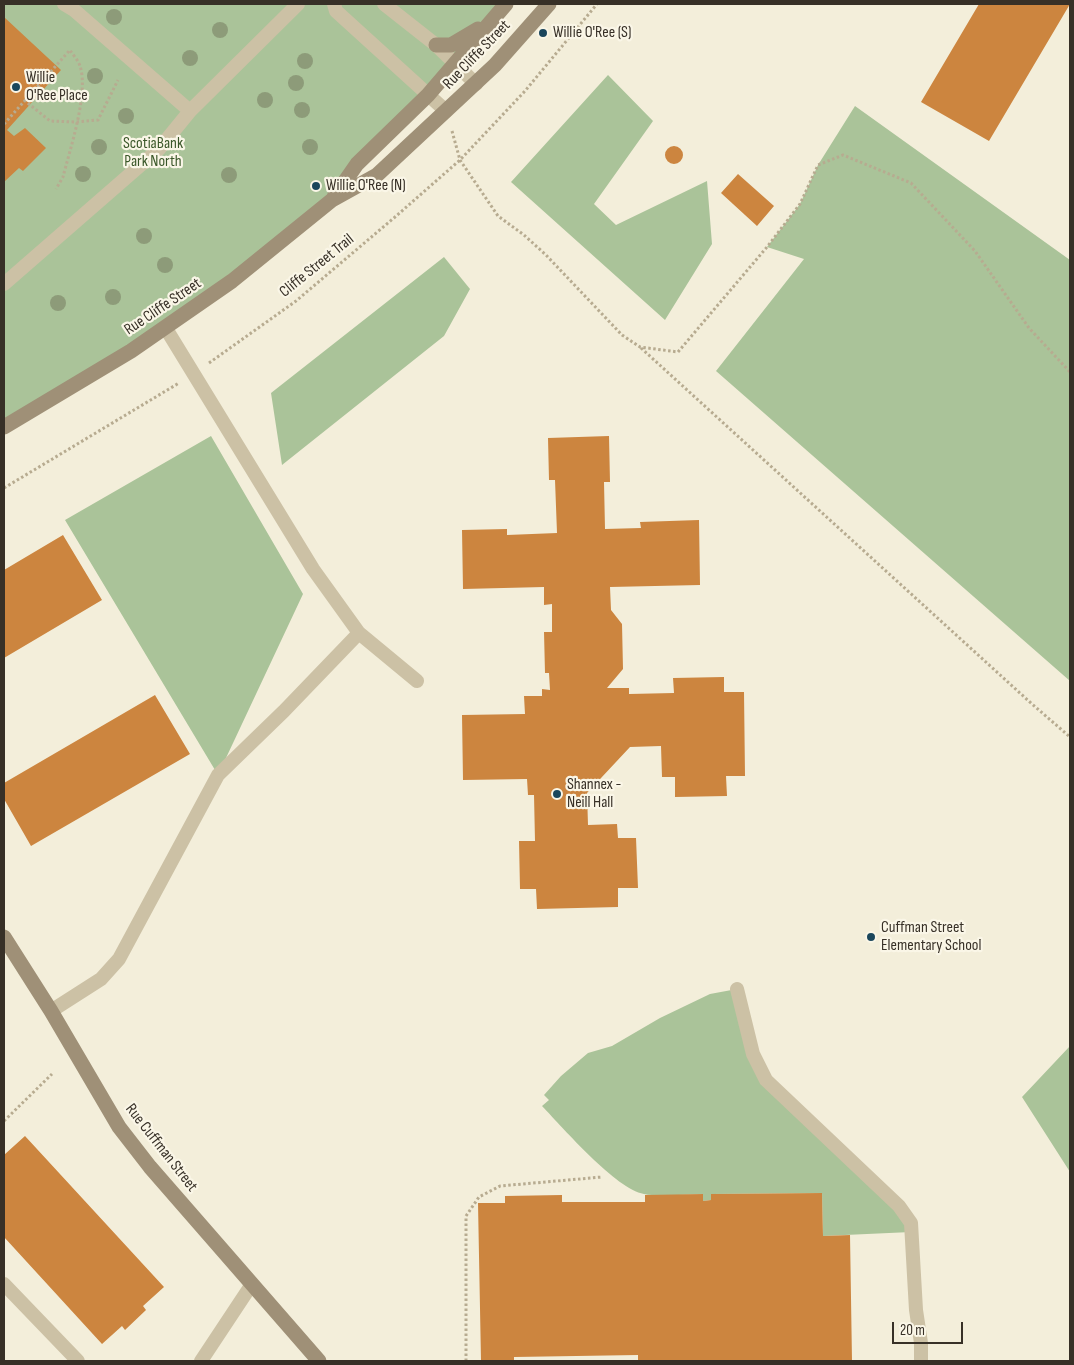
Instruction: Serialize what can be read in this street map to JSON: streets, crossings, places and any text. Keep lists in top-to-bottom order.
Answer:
{
  "streets": {
    "main road": ["Rue Cliffe Street", "Rue Cuffman Street"],
    "path": ["Cliffe Street Trail"]
  },
  "parks": ["ScotiaBank Park North"],
  "places": [
    "Willie O'Ree (S)",
    "Willie O'Ree Place",
    "Willie O'Ree (N)",
    "Shannex - Neill Hall",
    "Cuffman Street Elementary School"
  ],
  "scale_bar": "20 m"
}
